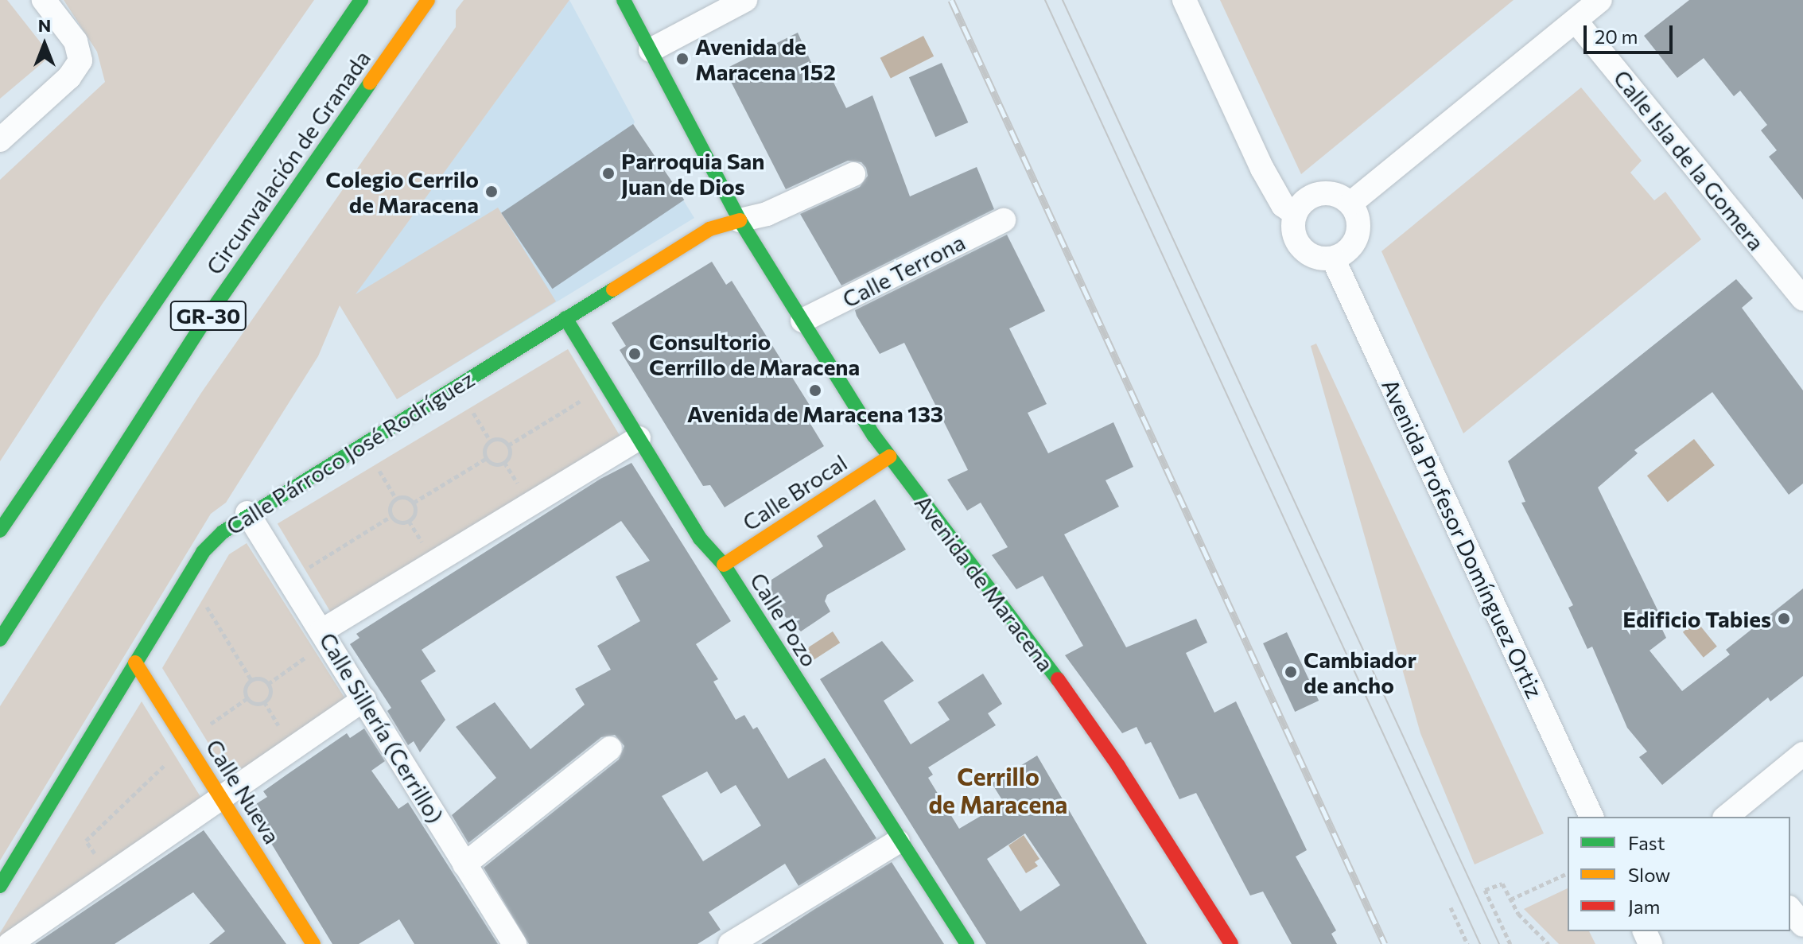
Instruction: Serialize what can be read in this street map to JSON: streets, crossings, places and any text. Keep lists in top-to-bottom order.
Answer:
{
  "streets": {
    "main road": [
      "Circunvalación de Granada",
      "GR-30",
      "Calle Párroco José Rodríguez",
      "Calle Brocal",
      "Avenida de Maracena",
      "Calle Pozo",
      "Calle Nueva"
    ],
    "street": [
      "Calle Isla de la Gomera",
      "Calle Terrona",
      "Avenida Profesor Domínguez Ortiz",
      "Calle Sillería (Cerrillo)"
    ]
  },
  "crossings": [
    ["Calle Terrona", "Avenida de Maracena"],
    ["Calle Párroco José Rodríguez", "Avenida de Maracena"],
    ["Calle Párroco José Rodríguez", "Calle Pozo"],
    ["Calle Párroco José Rodríguez", "Calle Sillería (Cerrillo)"],
    ["Calle Párroco José Rodríguez", "Calle Nueva"],
    ["Calle Brocal", "Avenida de Maracena"],
    ["Calle Brocal", "Calle Pozo"]
  ],
  "districts": ["Cerrillo de Maracena"],
  "places": [
    "Avenida de Maracena 152",
    "Parroquia San Juan de Dios",
    "Colegio Cerrilo de Maracena",
    "Consultorio Cerrillo de Maracena",
    "Avenida de Maracena 133",
    "Edificio Tabies",
    "Cambiador de ancho"
  ],
  "legend": ["Fast", "Slow", "Jam"],
  "scale_bar": "20 m",
  "north": "top"
}
